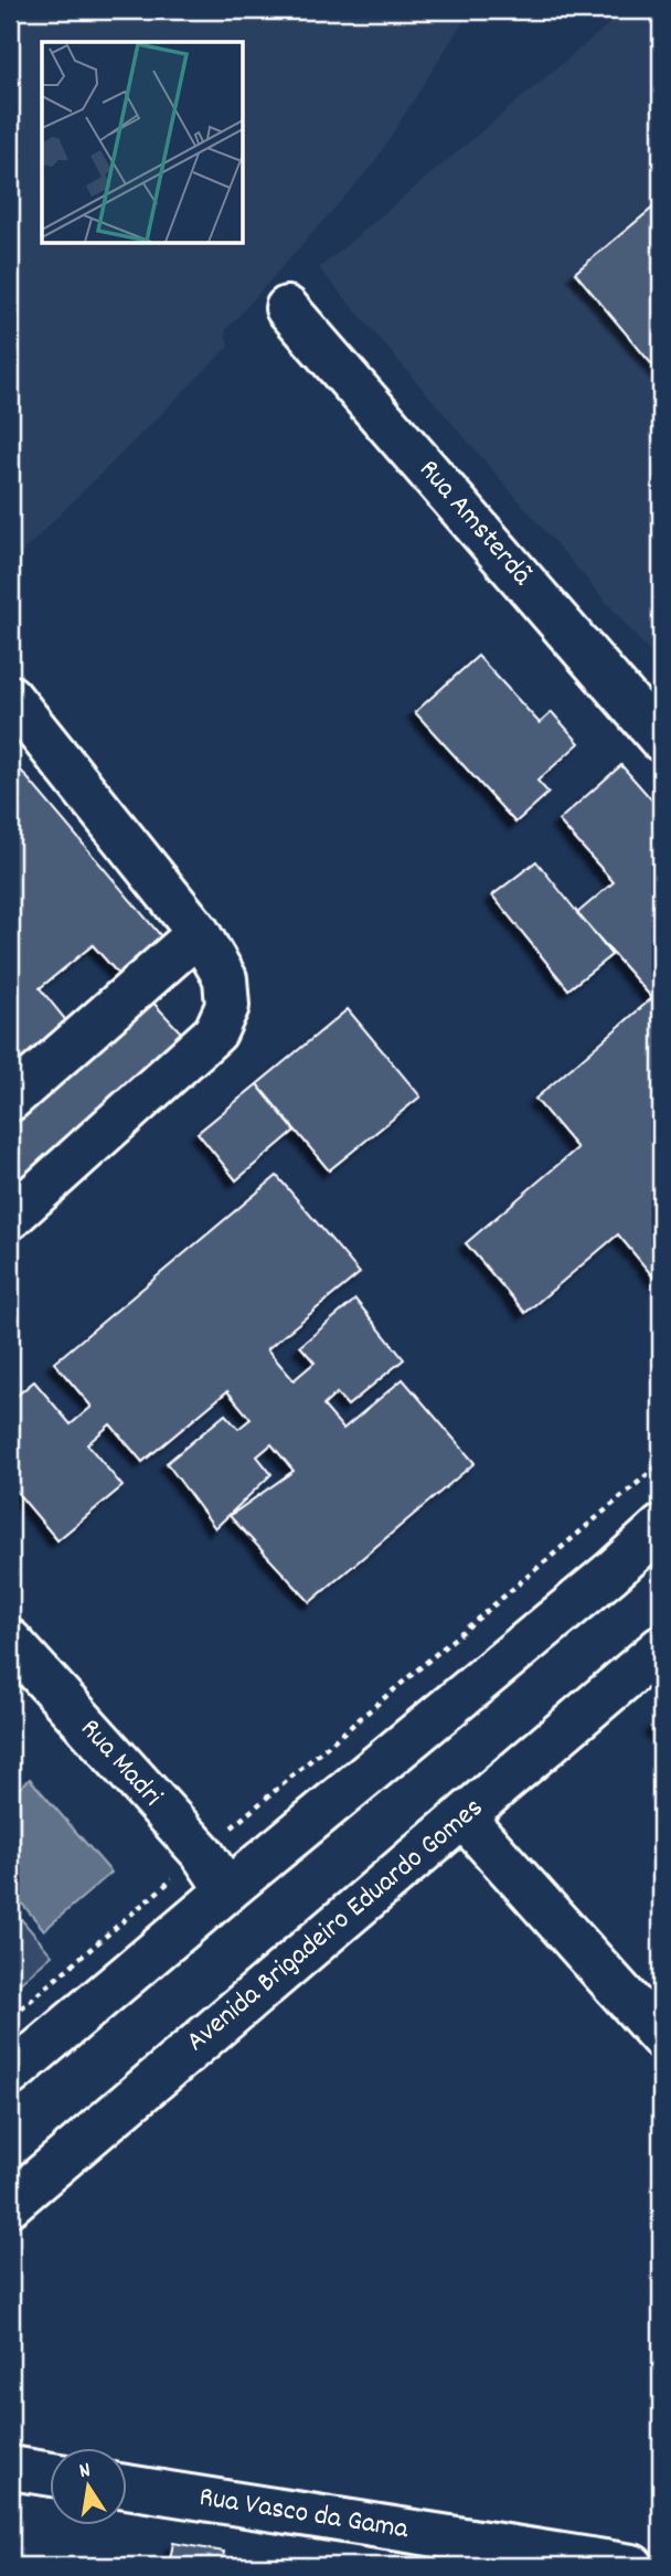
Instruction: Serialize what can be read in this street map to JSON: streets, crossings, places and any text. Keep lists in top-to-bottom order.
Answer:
{
  "streets": {
    "main road": [
      "Rua Amsterdã",
      "Rua Madri",
      "Avenida Brigadeiro Eduardo Gomes",
      "Rua Vasco da Gama"
    ]
  },
  "north": "top"
}
